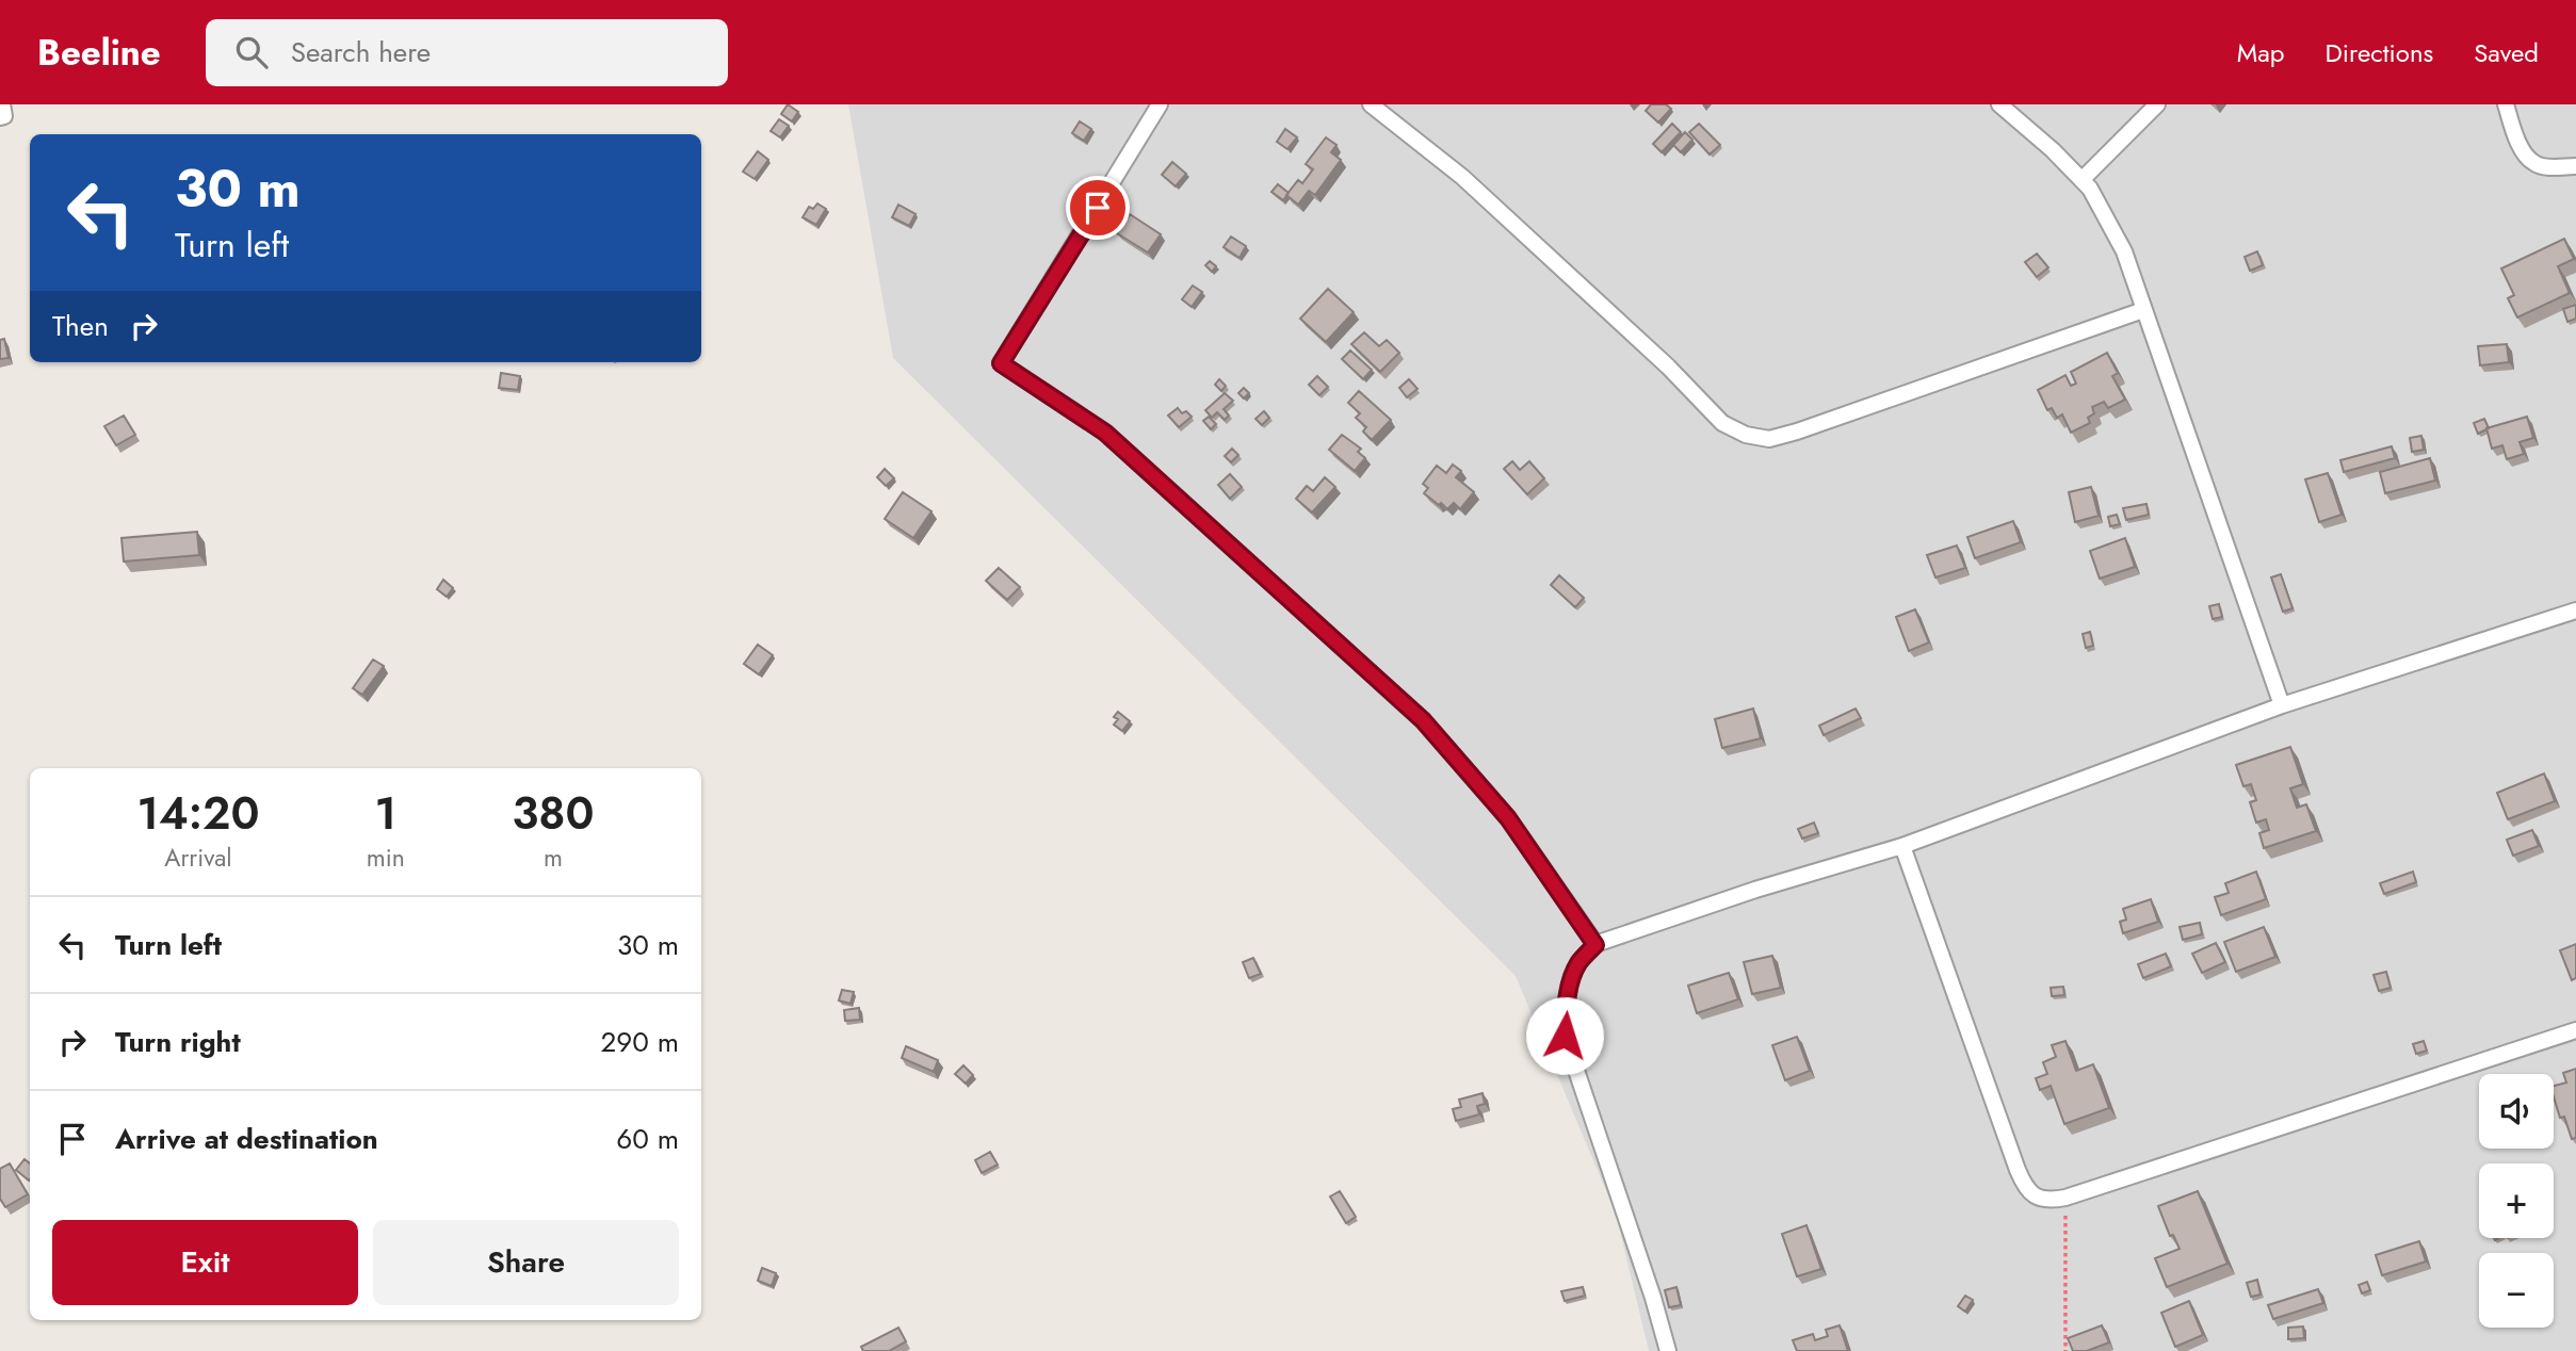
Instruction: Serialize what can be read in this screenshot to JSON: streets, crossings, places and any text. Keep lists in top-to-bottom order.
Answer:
{
  "page": {
    "header": "Beeline",
    "search": "Search here",
    "nav": ["Map", "Directions", "Saved"],
    "turn": ["30 m", "Turn left"],
    "then": "Then",
    "eta": [
      "14:20",
      "Arrival",
      "1",
      "min",
      "380",
      "m"
    ],
    "list": [
      {
        "name": "Turn left",
        "value": "30 m"
      },
      {
        "name": "Turn right",
        "value": "290 m"
      },
      {
        "name": "Arrive at destination",
        "value": "60 m"
      }
    ],
    "map_buttons": ["+", "−"],
    "buttons": ["Exit", "Share"]
  }
}
